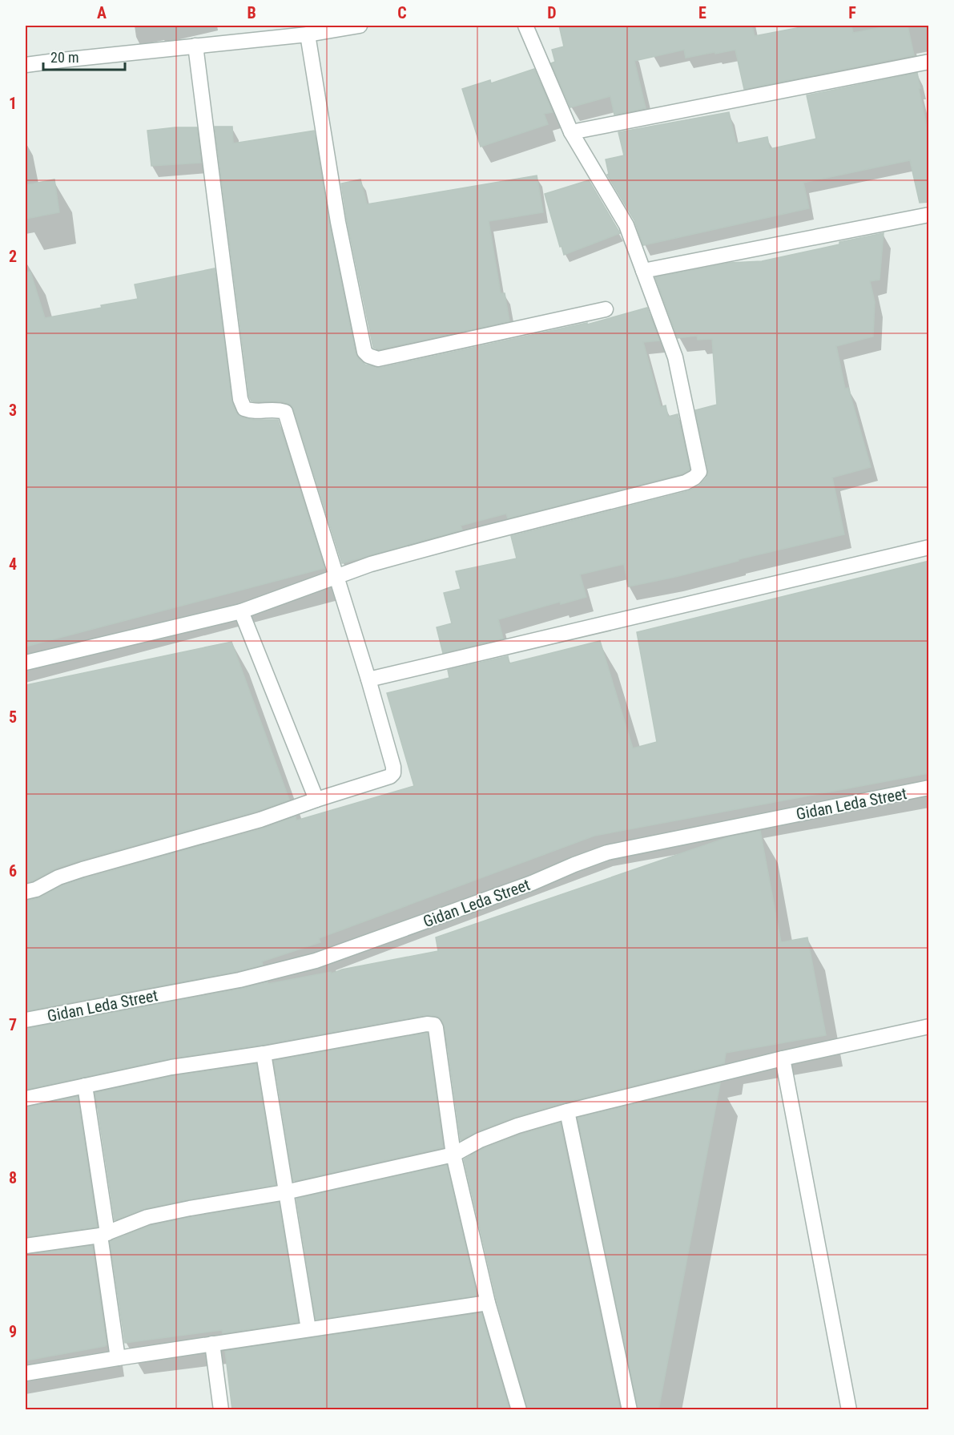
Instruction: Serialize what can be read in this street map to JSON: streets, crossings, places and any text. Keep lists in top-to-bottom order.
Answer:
{
  "streets": {
    "street": ["Gidan Leda Street"]
  },
  "scale_bar": "20 m",
  "grid": {
    "columns": [
      "A",
      "B",
      "C",
      "D",
      "E",
      "F"
    ],
    "rows": [
      "1",
      "2",
      "3",
      "4",
      "5",
      "6",
      "7",
      "8",
      "9"
    ]
  }
}
